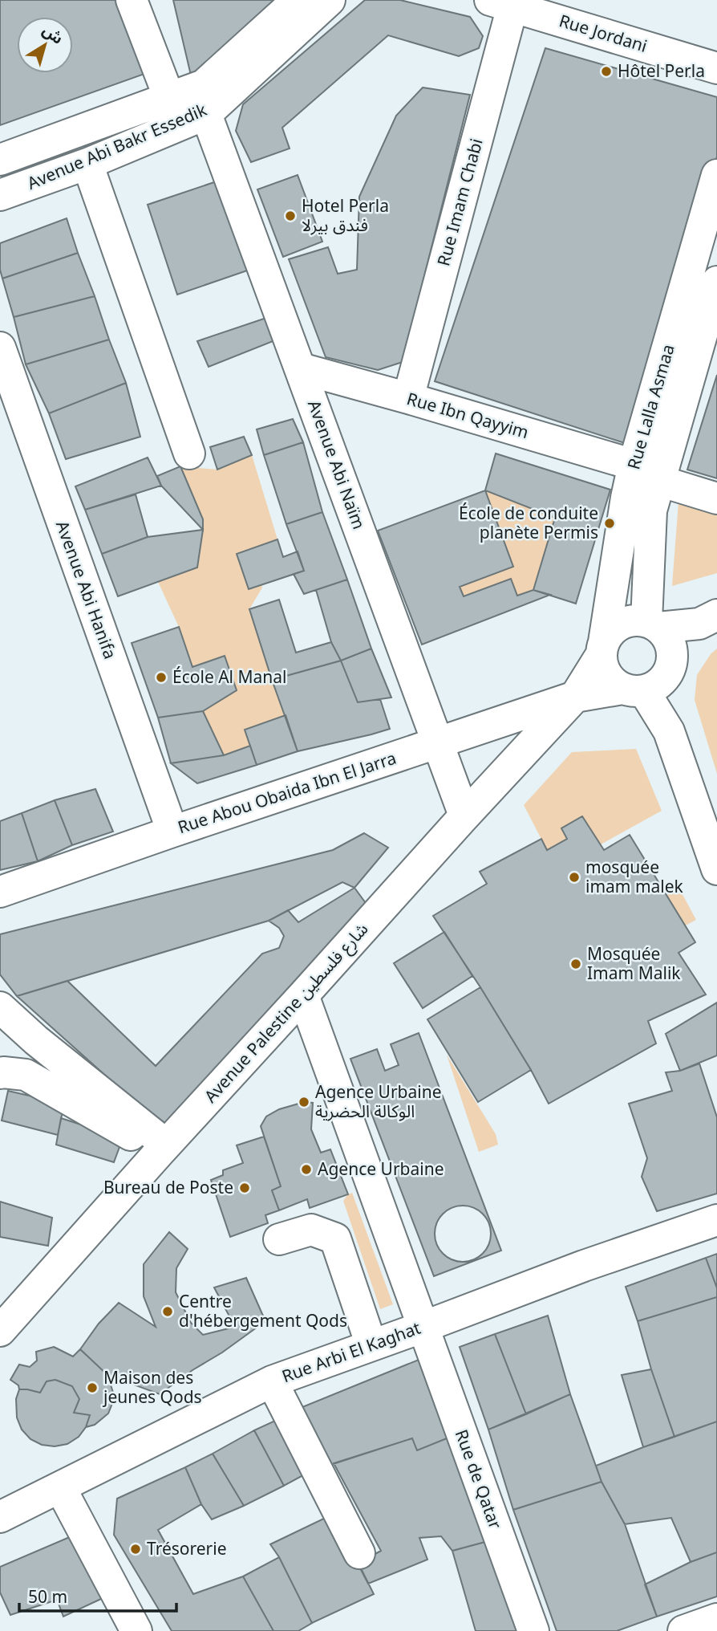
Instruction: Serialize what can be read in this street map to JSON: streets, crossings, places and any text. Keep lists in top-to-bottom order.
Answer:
{
  "streets": {
    "street": [
      "Rue Jordani",
      "Avenue Abi Bakr Essedik",
      "Rue Imam Chabi",
      "Rue Lalla Asmaa",
      "Rue Ibn Qayyim",
      "Avenue Abi Naïm",
      "Avenue Abi Hanifa",
      "Rue Abou Obaida Ibn El Jarra",
      "Avenue Palestine شارع فلسطين",
      "Rue Arbi El Kaghat",
      "Rue de Qatar"
    ]
  },
  "crossings": [
    ["Rue Jordani", "Rue Imam Chabi"],
    ["Avenue Abi Bakr Essedik", "Avenue Abi Naïm"],
    ["Rue Imam Chabi", "Rue Ibn Qayyim"],
    ["Rue Lalla Asmaa", "Rue Ibn Qayyim"],
    ["Rue Lalla Asmaa", "Avenue Palestine شارع فلسطين"],
    ["Rue Ibn Qayyim", "Avenue Abi Naïm"],
    ["Avenue Abi Naïm", "Rue Abou Obaida Ibn El Jarra"],
    ["Avenue Abi Naïm", "Avenue Palestine شارع فلسطين"],
    ["Avenue Abi Hanifa", "Rue Abou Obaida Ibn El Jarra"],
    ["Rue Abou Obaida Ibn El Jarra", "Avenue Palestine شارع فلسطين"],
    ["Avenue Palestine شارع فلسطين", "Rue de Qatar"],
    ["Rue Arbi El Kaghat", "Rue de Qatar"]
  ],
  "places": [
    "Hôtel Perla",
    "Hotel Perla فندق بيرلا",
    "École de conduite planète Permis",
    "École Al Manal",
    "mosquée imam malek",
    "Mosquée Imam Malik",
    "Agence Urbaine الوكالة الحضرية",
    "Agence Urbaine",
    "Bureau de Poste",
    "Centre d'hébergement Qods",
    "Maison des jeunes Qods",
    "Trésorerie"
  ],
  "scale_bar": "50 m",
  "north": "top right"
}
